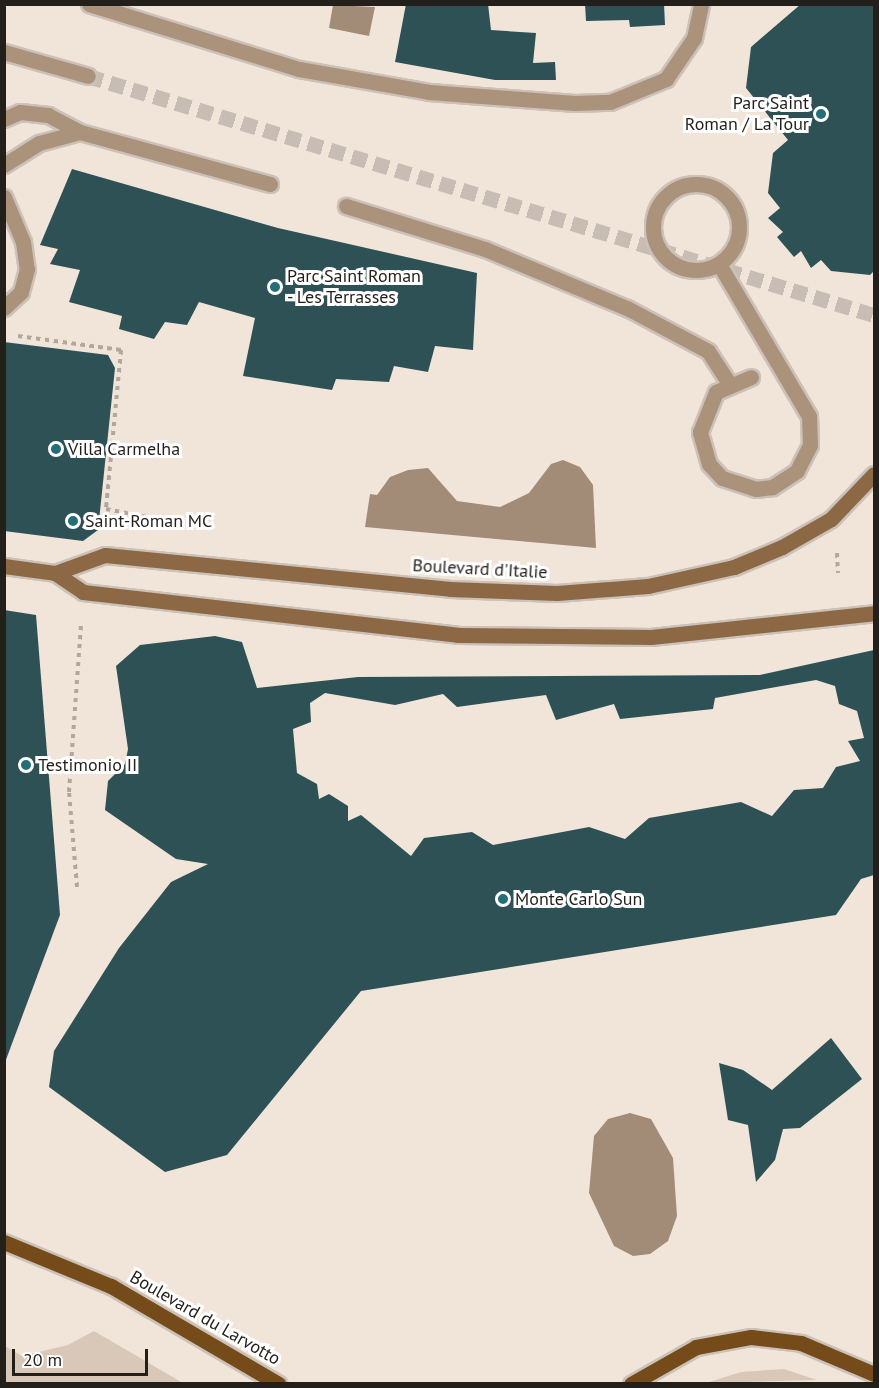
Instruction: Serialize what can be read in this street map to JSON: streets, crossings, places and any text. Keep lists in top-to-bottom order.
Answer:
{
  "streets": {
    "main road": ["Boulevard du Larvotto"],
    "street": ["Boulevard d'Italie"]
  },
  "places": [
    "Parc Saint Roman / La Tour",
    "Parc Saint Roman - Les Terrasses",
    "Villa Carmelha",
    "Saint-Roman MC",
    "Testimonio II",
    "Monte Carlo Sun"
  ],
  "scale_bar": "20 m"
}
